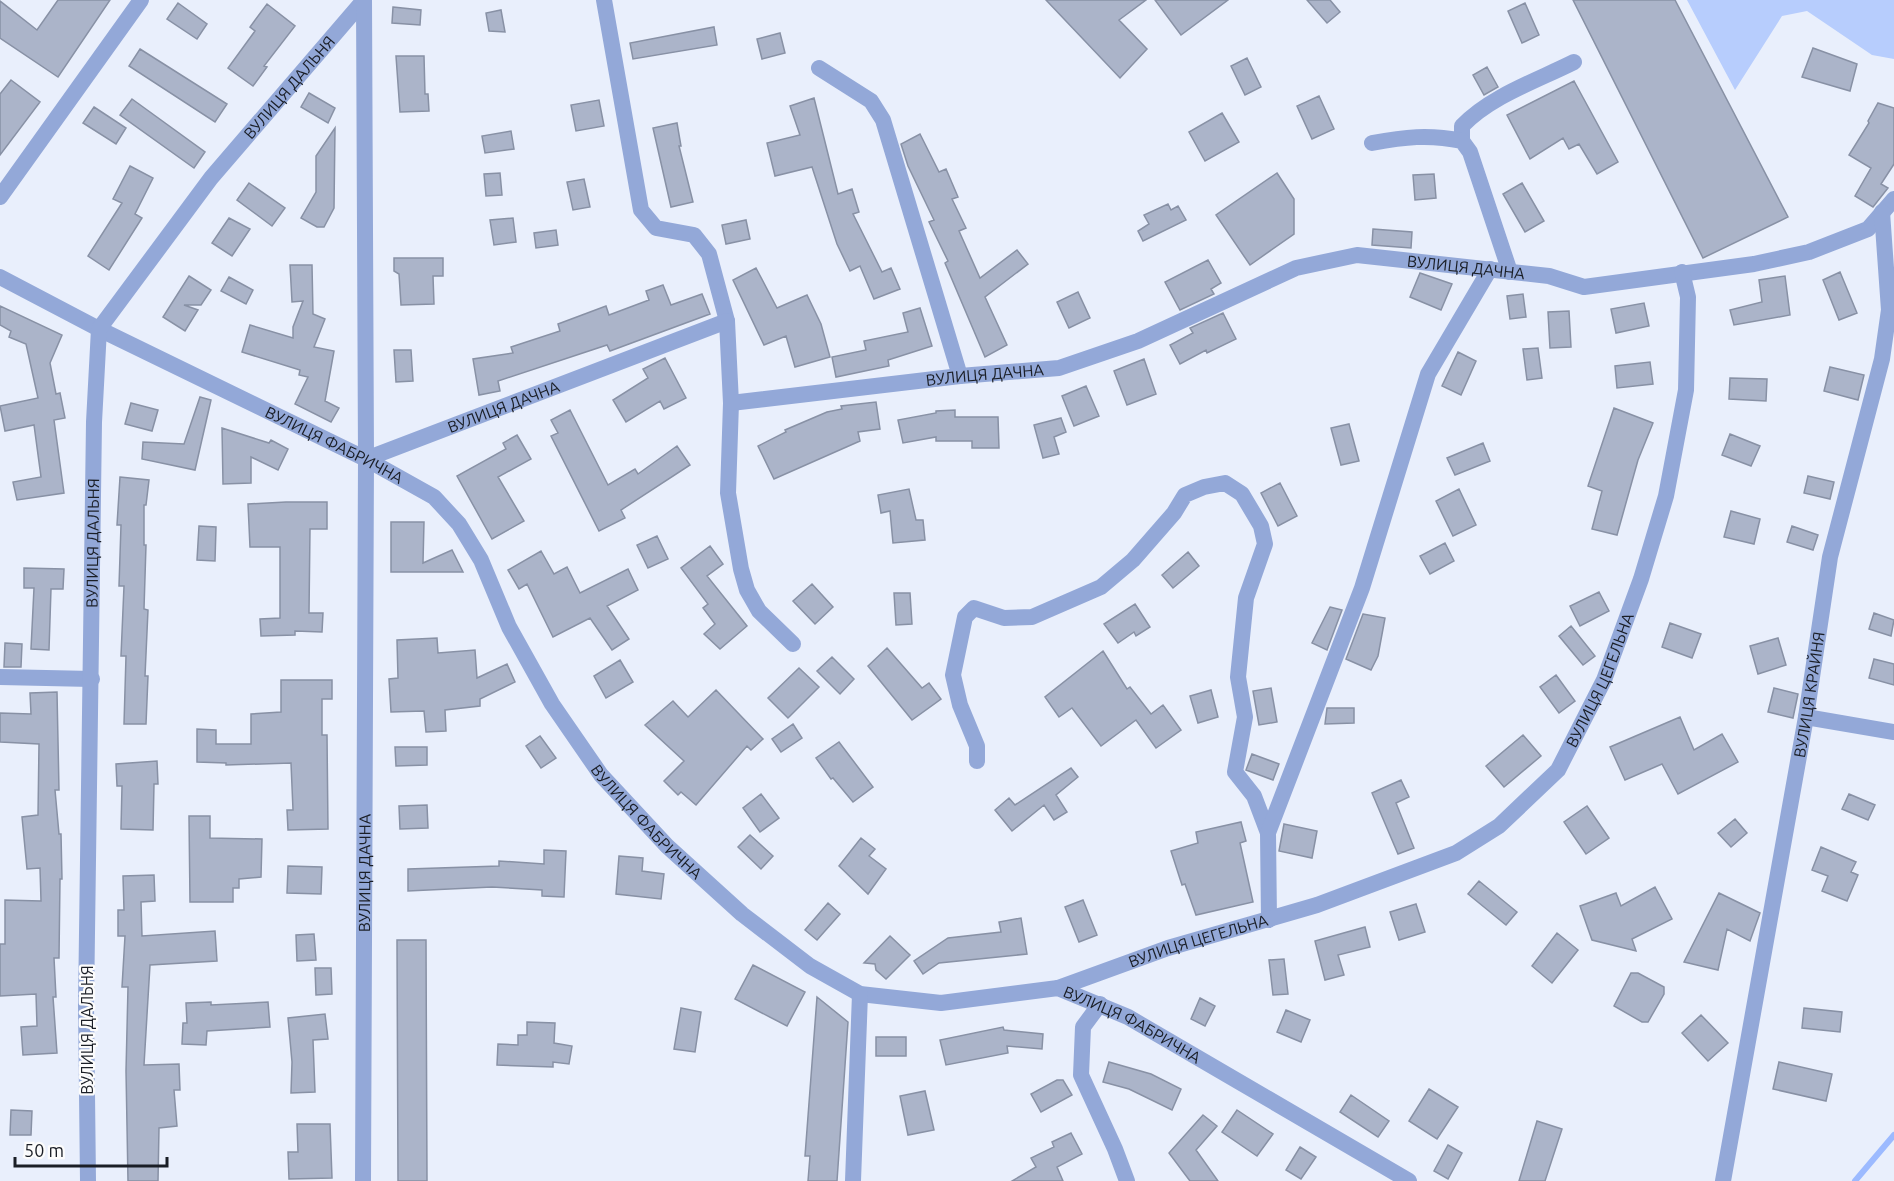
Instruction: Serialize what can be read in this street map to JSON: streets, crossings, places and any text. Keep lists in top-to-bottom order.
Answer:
{
  "streets": {
    "street": [
      "ВУЛИЦЯ ДАЛЬНЯ",
      "ВУЛИЦЯ ДАЧНА",
      "ВУЛИЦЯ ФАБРИЧНА",
      "ВУЛИЦЯ ЦЕГЕЛЬНА",
      "ВУЛИЦЯ КРАЙНЯ"
    ]
  },
  "crossings": [
    ["ВУЛИЦЯ ДАЛЬНЯ", "ВУЛИЦЯ ДАЧНА"],
    ["ВУЛИЦЯ ДАЛЬНЯ", "ВУЛИЦЯ ФАБРИЧНА"],
    ["ВУЛИЦЯ ДАЧНА", "ВУЛИЦЯ ФАБРИЧНА"],
    ["ВУЛИЦЯ ДАЧНА", "ВУЛИЦЯ ЦЕГЕЛЬНА"],
    ["ВУЛИЦЯ ФАБРИЧНА", "ВУЛИЦЯ ЦЕГЕЛЬНА"]
  ],
  "scale_bar": "50 m"
}
